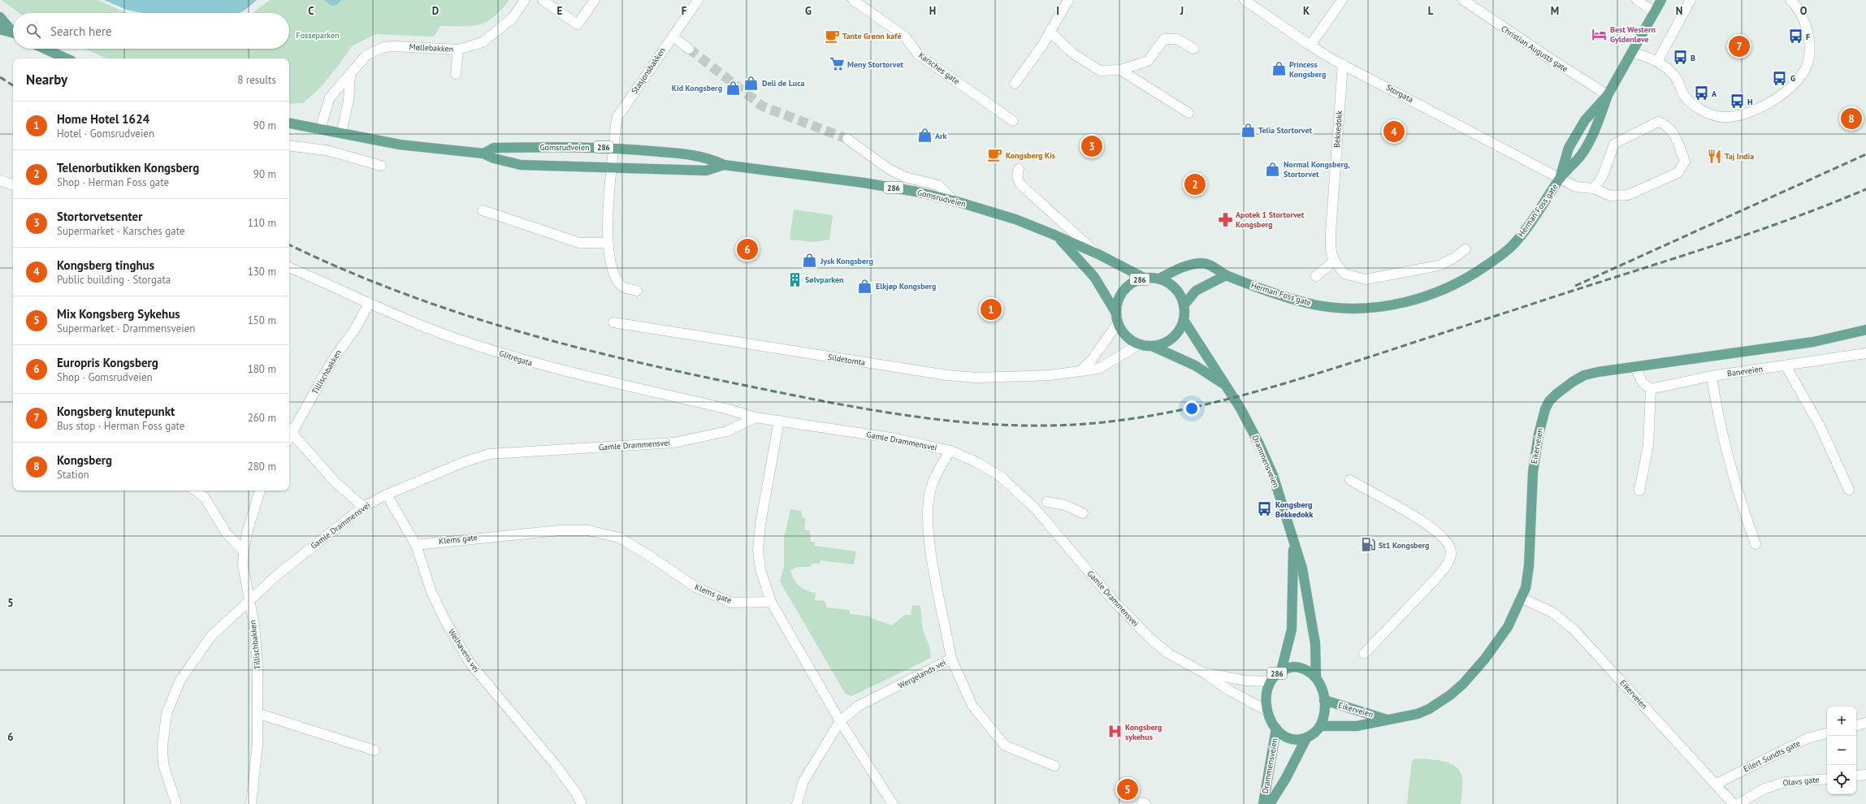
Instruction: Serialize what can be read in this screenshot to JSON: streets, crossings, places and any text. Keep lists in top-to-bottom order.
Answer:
{
  "streets": {
    "main road": [
      "Gomsrudveien",
      "286",
      "Herman Foss gate",
      "Eikerveien",
      "Drammensveien"
    ],
    "street": [
      "Møllebakken",
      "Christian Augusts gate",
      "Karsches gate",
      "Stasjonsbakken",
      "Storgata",
      "Bekkedokk",
      "Glitregata",
      "Sildetomta",
      "Baneveien",
      "Tillischbakken",
      "Gamle Drammensvei",
      "Klems gate",
      "Welhavens vei",
      "Wergelands vei",
      "Eilert Sundts gate",
      "Olavs gate"
    ]
  },
  "crossings": [
    ["Møllebakken", "Gomsrudveien"],
    ["Christian Augusts gate", "Herman Foss gate"],
    ["Stasjonsbakken", "Gomsrudveien"],
    ["Storgata", "Bekkedokk"],
    ["Storgata", "Herman Foss gate"],
    ["Gomsrudveien", "286"],
    ["Gomsrudveien", "Herman Foss gate"],
    ["Gomsrudveien", "Sildetomta"],
    ["Gomsrudveien", "Drammensveien"],
    ["286", "Herman Foss gate"],
    ["286", "Sildetomta"],
    ["286", "Gamle Drammensvei"],
    ["286", "Eikerveien"],
    ["286", "Drammensveien"],
    ["Herman Foss gate", "Sildetomta"],
    ["Herman Foss gate", "Drammensveien"],
    ["Glitregata", "Tillischbakken"],
    ["Glitregata", "Gamle Drammensvei"],
    ["Sildetomta", "Drammensveien"],
    ["Tillischbakken", "Gamle Drammensvei"],
    ["Gamle Drammensvei", "Eikerveien"],
    ["Gamle Drammensvei", "Drammensveien"],
    ["Gamle Drammensvei", "Welhavens vei"],
    ["Gamle Drammensvei", "Wergelands vei"],
    ["Eikerveien", "Drammensveien"],
    ["Eikerveien", "Eilert Sundts gate"],
    ["Klems gate", "Welhavens vei"]
  ],
  "parks": ["Fosseparken"],
  "places": {
    "hotel": ["Best Western Gyldenløve"],
    "cafe": ["Tante Grønn kafé", "Kongsberg Kis"],
    "bus stop": [
      "F",
      "B",
      "G",
      "A",
      "H",
      "Kongsberg Bekkedokk"
    ],
    "supermarket": ["Meny Stortorvet"],
    "shop": [
      "Princess Kongsberg",
      "Deli de Luca",
      "Kid Kongsberg",
      "Telia Stortorvet",
      "Ark",
      "Normal Kongsberg, Stortorvet",
      "Jysk Kongsberg",
      "Elkjøp Kongsberg"
    ],
    "restaurant": ["Taj India"],
    "pharmacy": ["Apotek 1 Stortorvet Kongsberg"],
    "building": ["Sølvparken"],
    "fuel station": ["St1 Kongsberg"],
    "hospital": ["Kongsberg sykehus"]
  },
  "page": {
    "search": "Search here",
    "pins": [
      "7",
      "8",
      "4",
      "3",
      "2",
      "6",
      "1",
      "5"
    ],
    "heading": ["Nearby", "8 results"],
    "list": [
      {
        "mark": "1",
        "name": "Home Hotel 1624",
        "note": "Hotel · Gomsrudveien",
        "value": "90 m"
      },
      {
        "mark": "2",
        "name": "Telenorbutikken Kongsberg",
        "note": "Shop · Herman Foss gate",
        "value": "90 m"
      },
      {
        "mark": "3",
        "name": "Stortorvetsenter",
        "note": "Supermarket · Karsches gate",
        "value": "110 m"
      },
      {
        "mark": "4",
        "name": "Kongsberg tinghus",
        "note": "Public building · Storgata",
        "value": "130 m"
      },
      {
        "mark": "5",
        "name": "Mix Kongsberg Sykehus",
        "note": "Supermarket · Drammensveien",
        "value": "150 m"
      },
      {
        "mark": "6",
        "name": "Europris Kongsberg",
        "note": "Shop · Gomsrudveien",
        "value": "180 m"
      },
      {
        "mark": "7",
        "name": "Kongsberg knutepunkt",
        "note": "Bus stop · Herman Foss gate",
        "value": "260 m"
      },
      {
        "mark": "8",
        "name": "Kongsberg",
        "note": "Station",
        "value": "280 m"
      }
    ],
    "map_buttons": ["+", "−"]
  },
  "grid": {
    "columns": [
      "C",
      "D",
      "E",
      "F",
      "G",
      "H",
      "I",
      "J",
      "K",
      "L",
      "M",
      "N",
      "O"
    ],
    "rows": ["5", "6"]
  }
}
